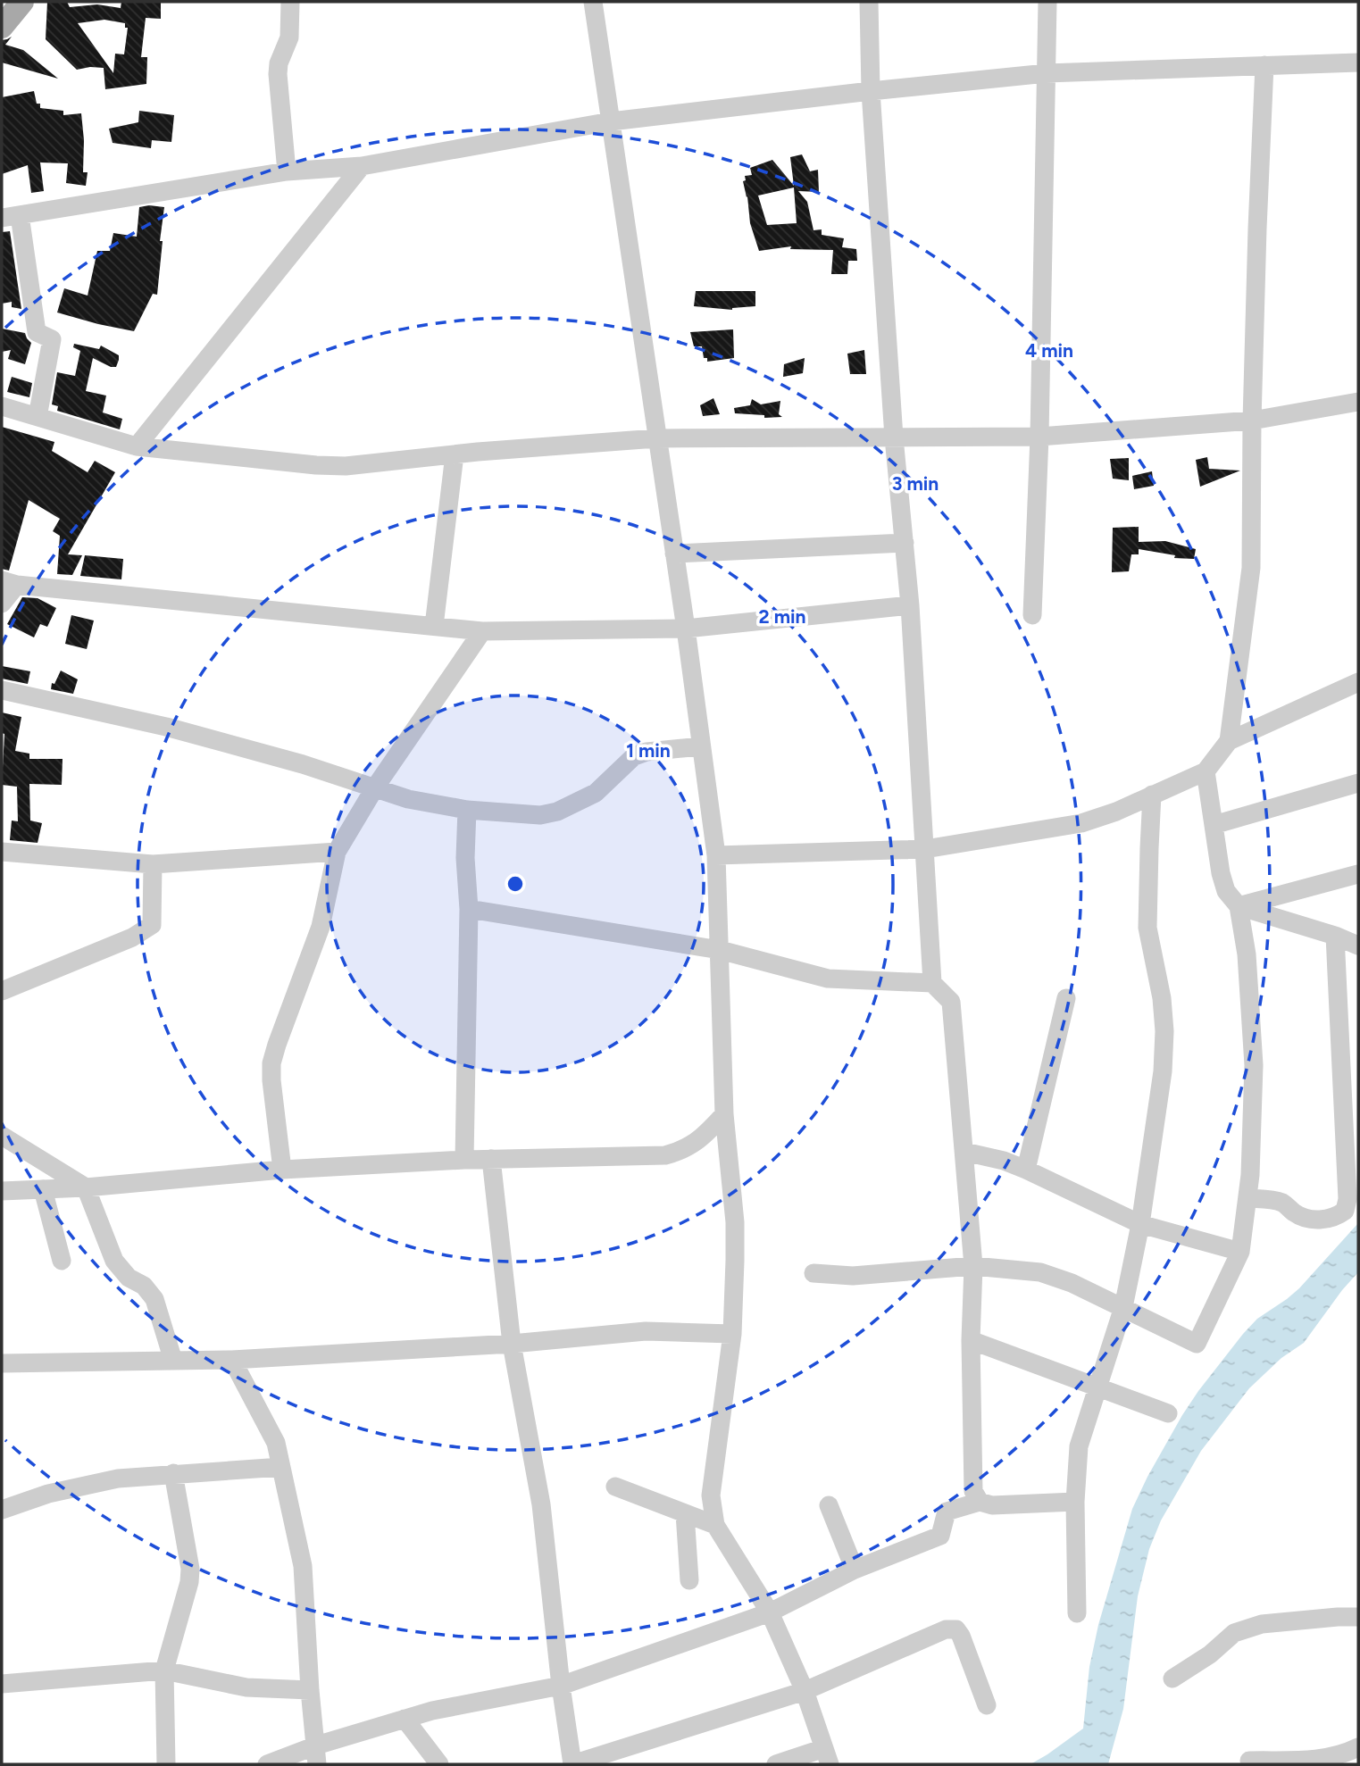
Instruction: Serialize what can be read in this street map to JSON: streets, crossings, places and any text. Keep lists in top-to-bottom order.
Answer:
{
  "rings": [
    "4 min",
    "3 min",
    "2 min",
    "1 min"
  ]
}
